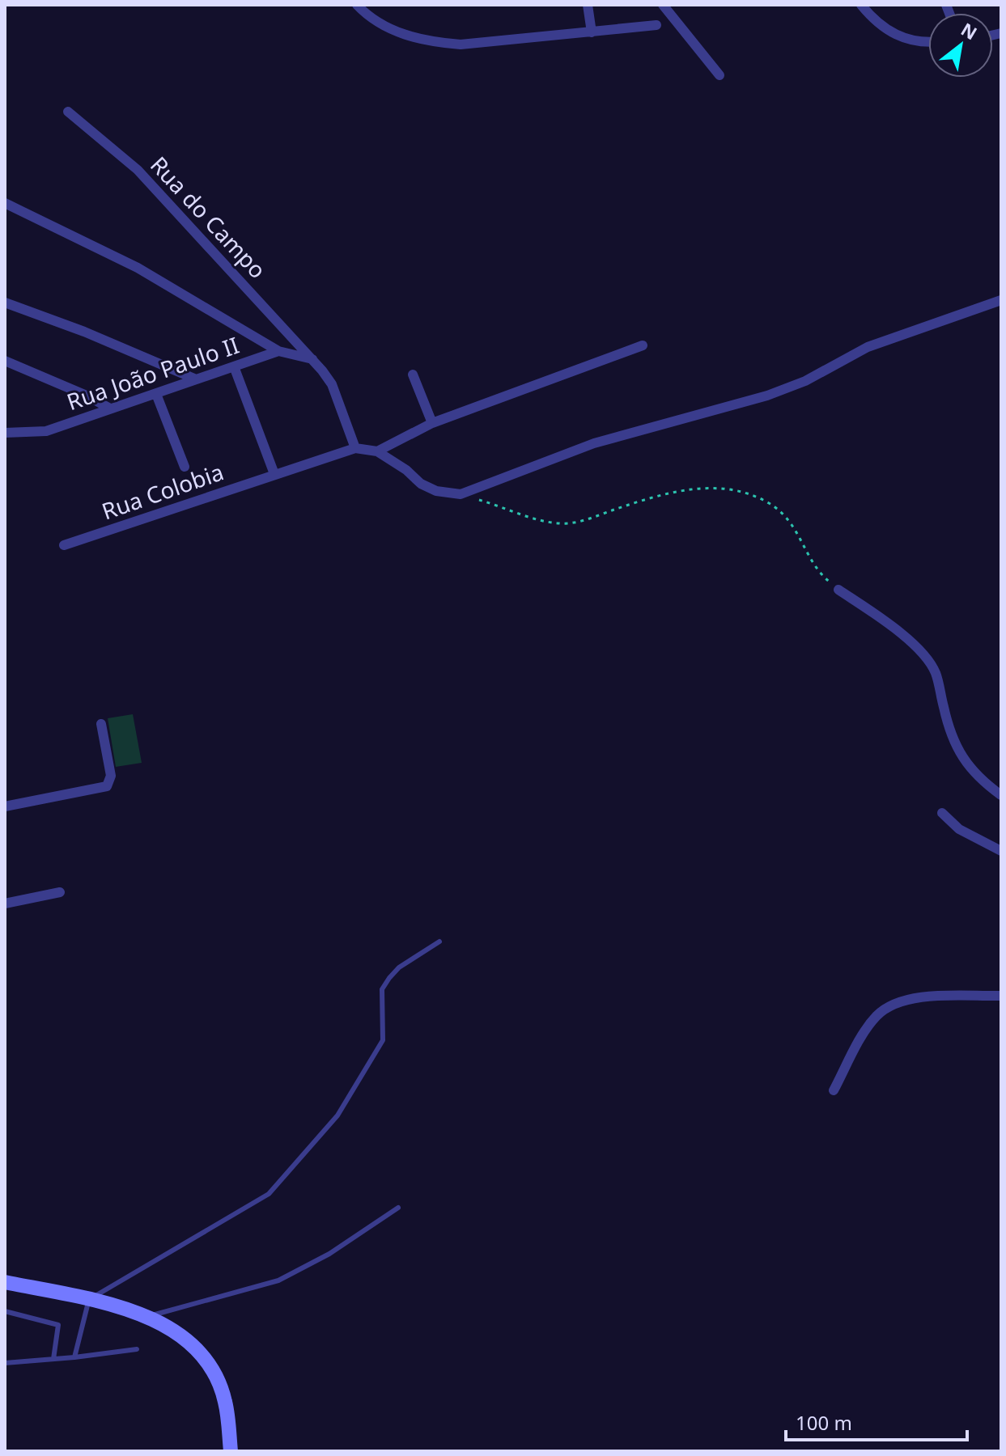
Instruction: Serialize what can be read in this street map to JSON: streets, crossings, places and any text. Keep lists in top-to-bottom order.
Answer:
{
  "streets": {
    "street": ["Rua do Campo", "Rua João Paulo II", "Rua Colobia"]
  },
  "crossings": [
    ["Rua do Campo", "Rua Colobia"]
  ],
  "scale_bar": "100 m",
  "north": "top right"
}
